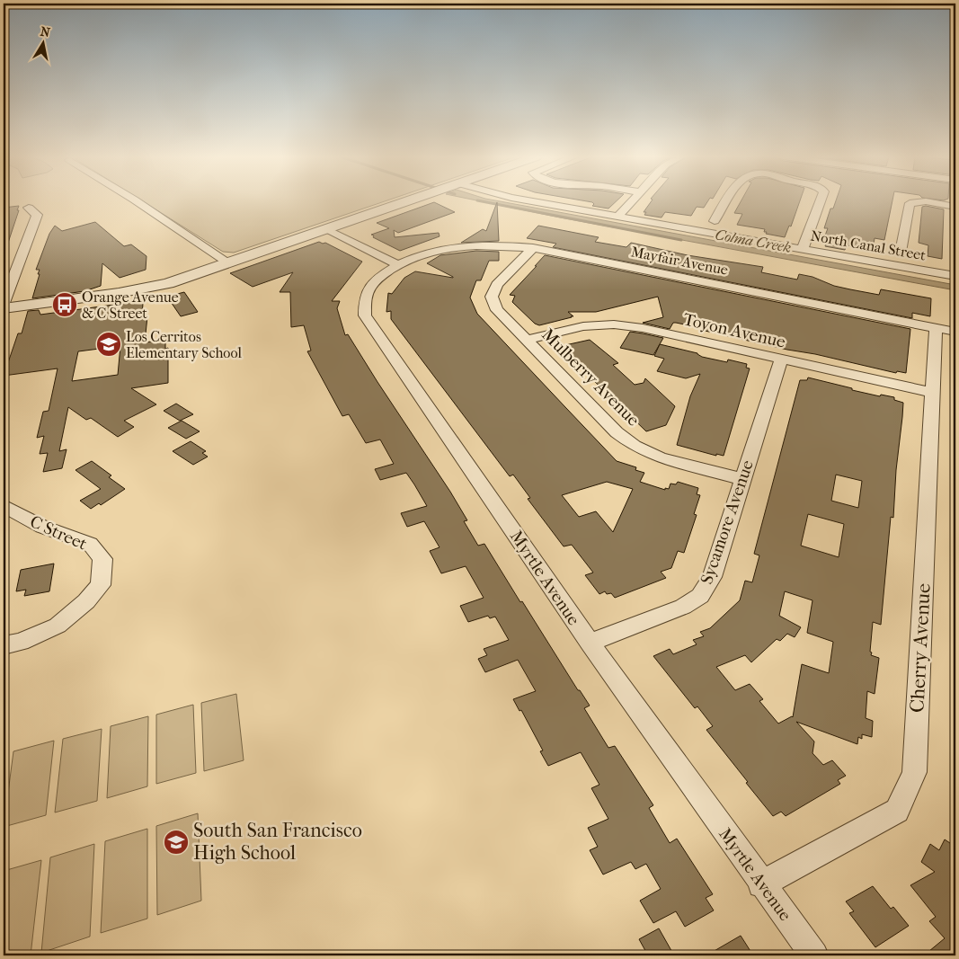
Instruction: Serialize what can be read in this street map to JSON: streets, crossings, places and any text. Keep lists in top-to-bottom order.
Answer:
{
  "streets": {
    "street": [
      "North Canal Street",
      "Mayfair Avenue",
      "Toyon Avenue",
      "Mulberry Avenue",
      "Sycamore Avenue",
      "C Street",
      "Myrtle Avenue",
      "Cherry Avenue"
    ]
  },
  "crossings": [
    ["Mayfair Avenue", "Mulberry Avenue"],
    ["Mayfair Avenue", "Myrtle Avenue"],
    ["Mayfair Avenue", "Cherry Avenue"],
    ["Toyon Avenue", "Mulberry Avenue"],
    ["Toyon Avenue", "Sycamore Avenue"],
    ["Toyon Avenue", "Cherry Avenue"],
    ["Mulberry Avenue", "Sycamore Avenue"],
    ["Sycamore Avenue", "Myrtle Avenue"],
    ["Myrtle Avenue", "Cherry Avenue"]
  ],
  "water": ["Colma Creek"],
  "places": {
    "bus stop": ["Orange Avenue & C Street"],
    "school or university": ["Los Cerritos Elementary School", "South San Francisco High School"]
  },
  "north": "top"
}
